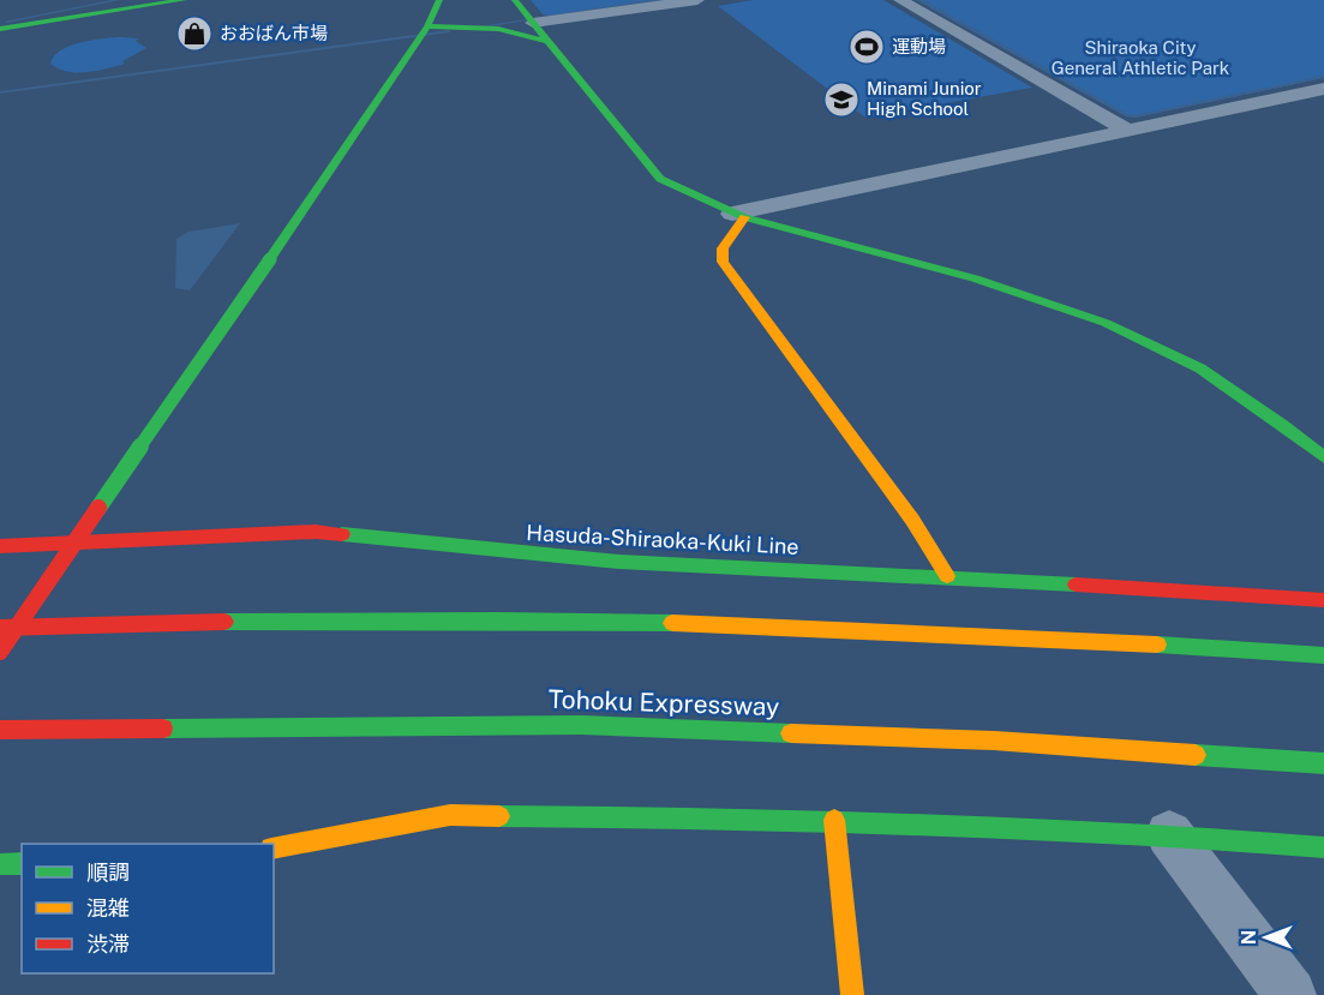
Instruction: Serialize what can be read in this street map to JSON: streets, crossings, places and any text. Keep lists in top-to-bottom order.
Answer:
{
  "streets": {
    "main road": ["Hasuda-Shiraoka-Kuki Line", "Tohoku Expressway"]
  },
  "parks": ["Shiraoka City General Athletic Park"],
  "places": {
    "shop": ["おおばん市場"],
    "sports": ["運動場"],
    "school or university": ["Minami Junior High School"]
  },
  "legend": ["順調", "混雑", "渋滞"],
  "north": "left"
}
